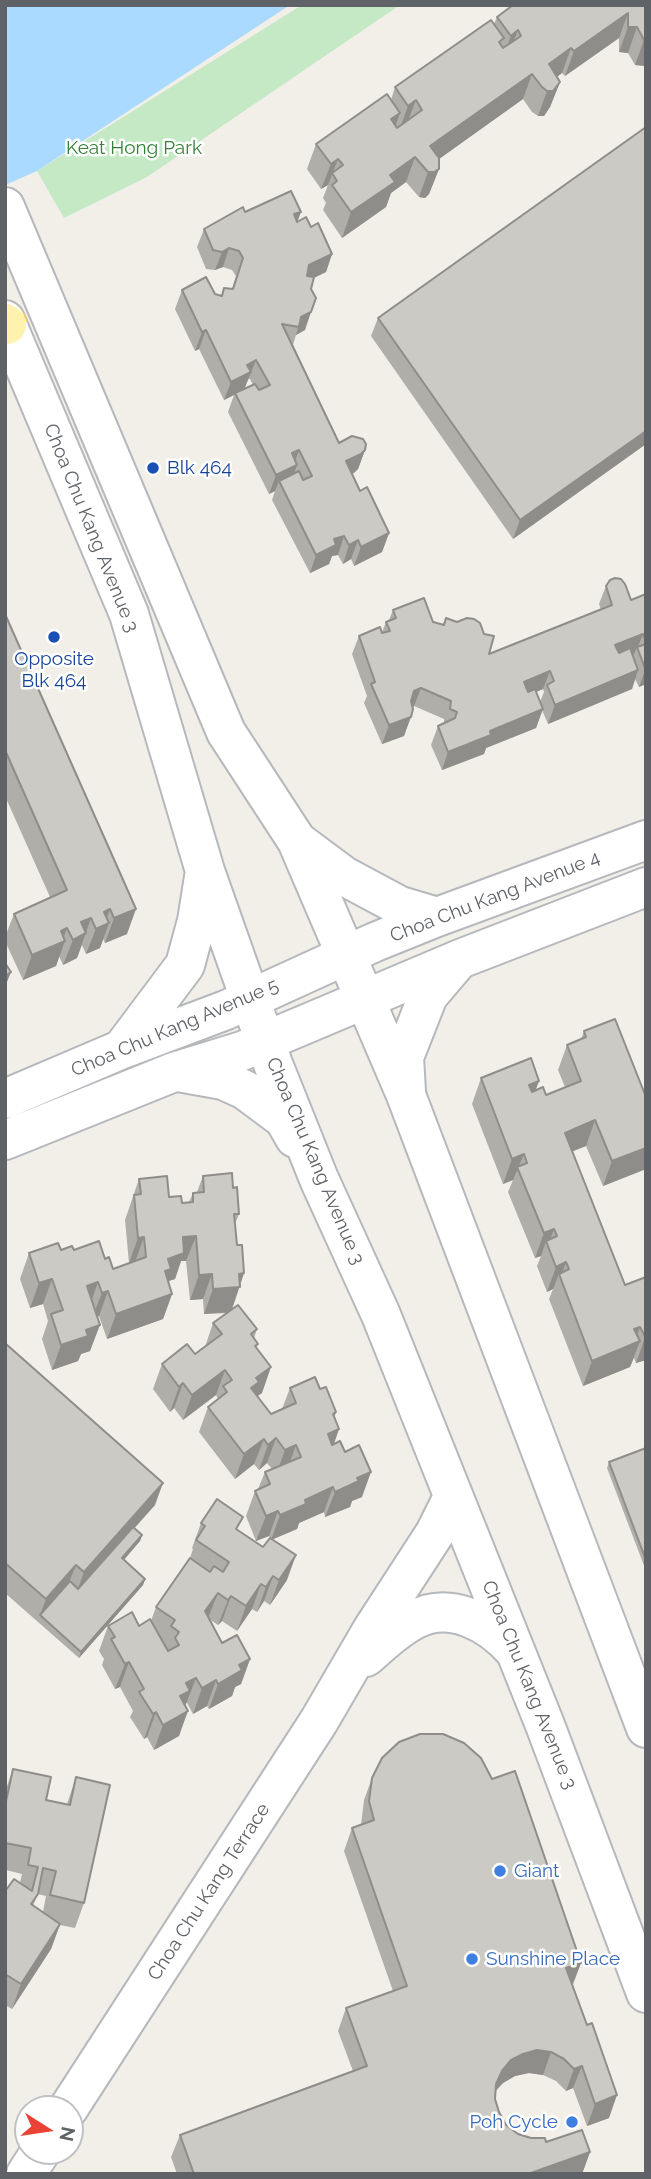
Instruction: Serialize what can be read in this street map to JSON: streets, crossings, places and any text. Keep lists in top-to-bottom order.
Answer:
{
  "streets": {
    "street": [
      "Choa Chu Kang Avenue 3",
      "Choa Chu Kang Avenue 4",
      "Choa Chu Kang Avenue 5",
      "Choa Chu Kang Terrace"
    ]
  },
  "crossings": [
    ["Choa Chu Kang Avenue 3", "Choa Chu Kang Avenue 5"],
    ["Choa Chu Kang Avenue 3", "Choa Chu Kang Terrace"],
    ["Choa Chu Kang Avenue 4", "Choa Chu Kang Avenue 5"]
  ],
  "parks": ["Keat Hong Park"],
  "places": [
    "Blk 464",
    "Opposite Blk 464",
    "Giant",
    "Sunshine Place",
    "Poh Cycle"
  ],
  "north": "right"
}
